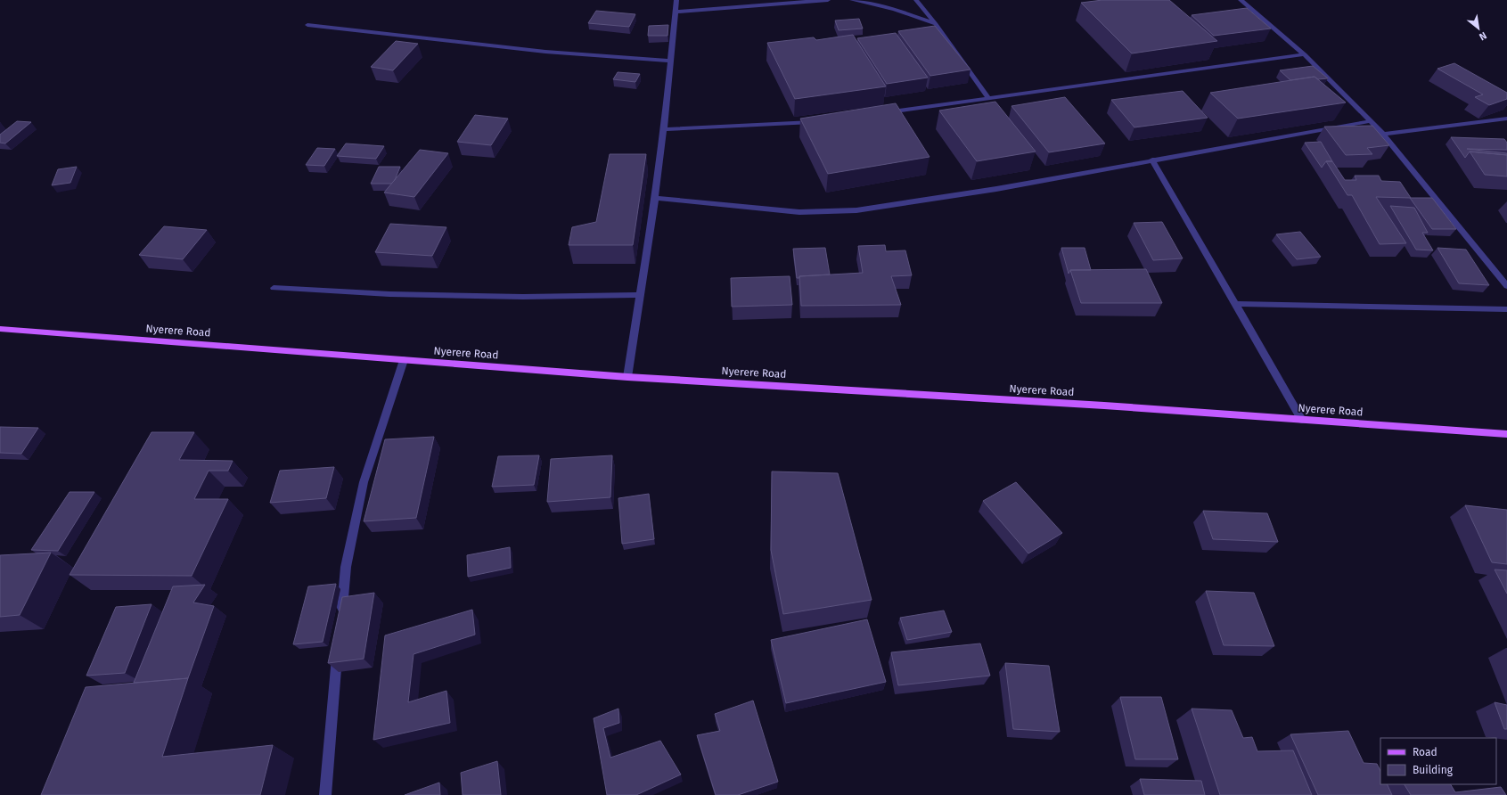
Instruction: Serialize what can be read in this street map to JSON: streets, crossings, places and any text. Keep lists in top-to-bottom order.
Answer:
{
  "streets": {
    "main road": ["Nyerere Road"]
  },
  "legend": ["Road", "Building"],
  "north": "bottom right"
}
